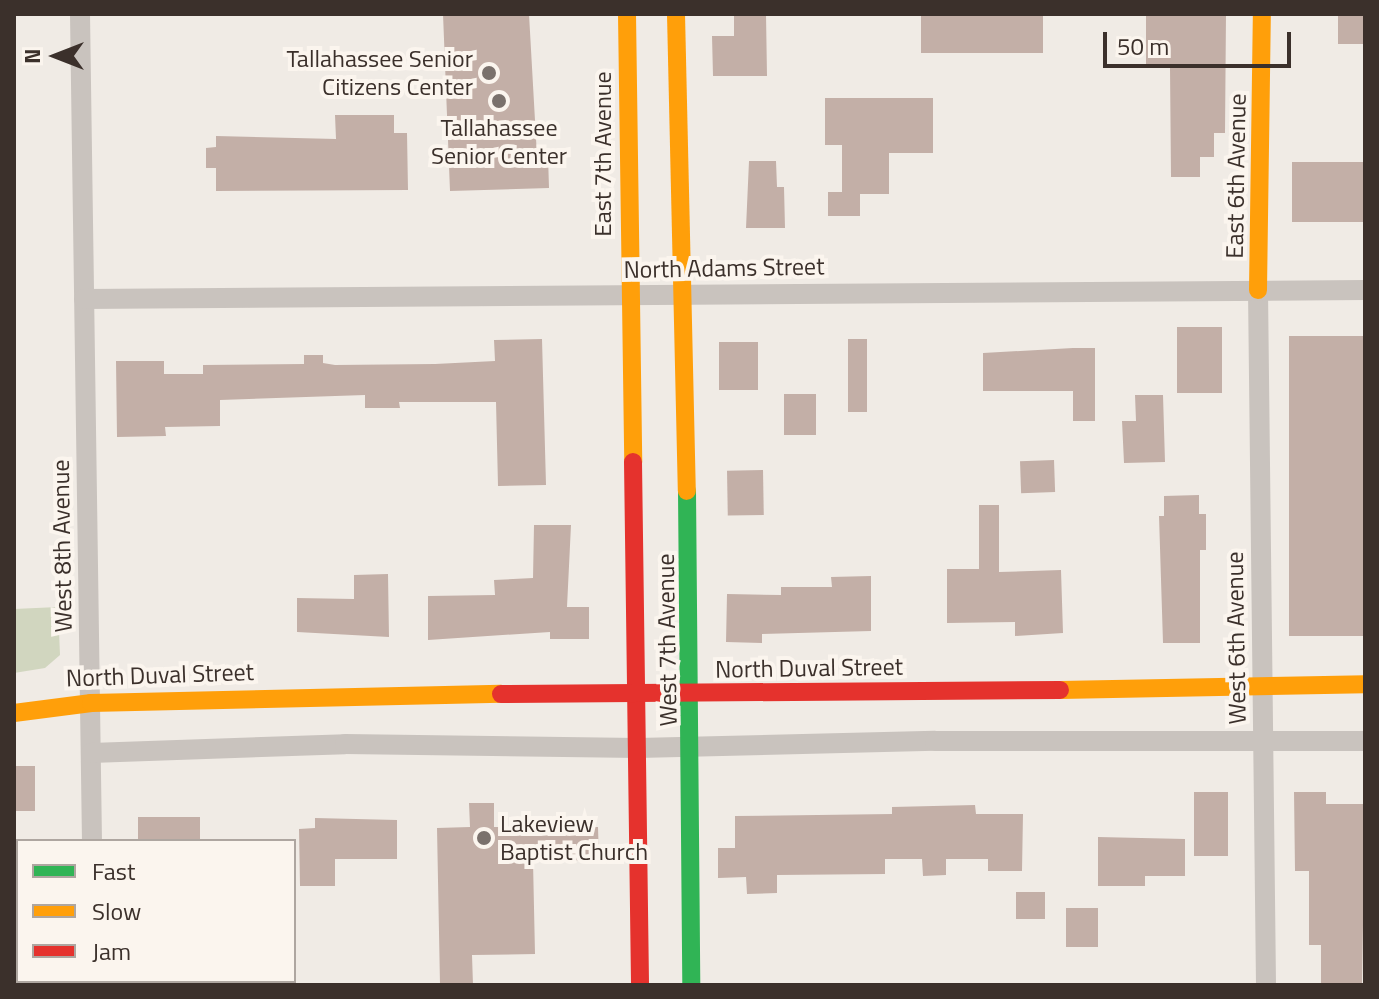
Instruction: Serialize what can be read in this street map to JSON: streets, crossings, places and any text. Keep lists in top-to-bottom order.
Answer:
{
  "streets": {
    "street": [
      "East 7th Avenue",
      "East 6th Avenue",
      "North Adams Street",
      "West 8th Avenue",
      "West 6th Avenue",
      "West 7th Avenue",
      "North Duval Street"
    ]
  },
  "crossings": [
    ["East 7th Avenue", "North Adams Street"],
    ["East 7th Avenue", "West 7th Avenue"],
    ["East 6th Avenue", "North Adams Street"],
    ["East 6th Avenue", "West 6th Avenue"],
    ["North Adams Street", "West 8th Avenue"],
    ["North Adams Street", "West 6th Avenue"],
    ["North Adams Street", "West 7th Avenue"],
    ["West 8th Avenue", "North Duval Street"],
    ["West 6th Avenue", "North Duval Street"],
    ["West 7th Avenue", "North Duval Street"]
  ],
  "places": ["Tallahassee Senior Citizens Center", "Tallahassee Senior Center", "Lakeview Baptist Church"],
  "legend": ["Fast", "Slow", "Jam"],
  "scale_bar": "50 m",
  "north": "left"
}
